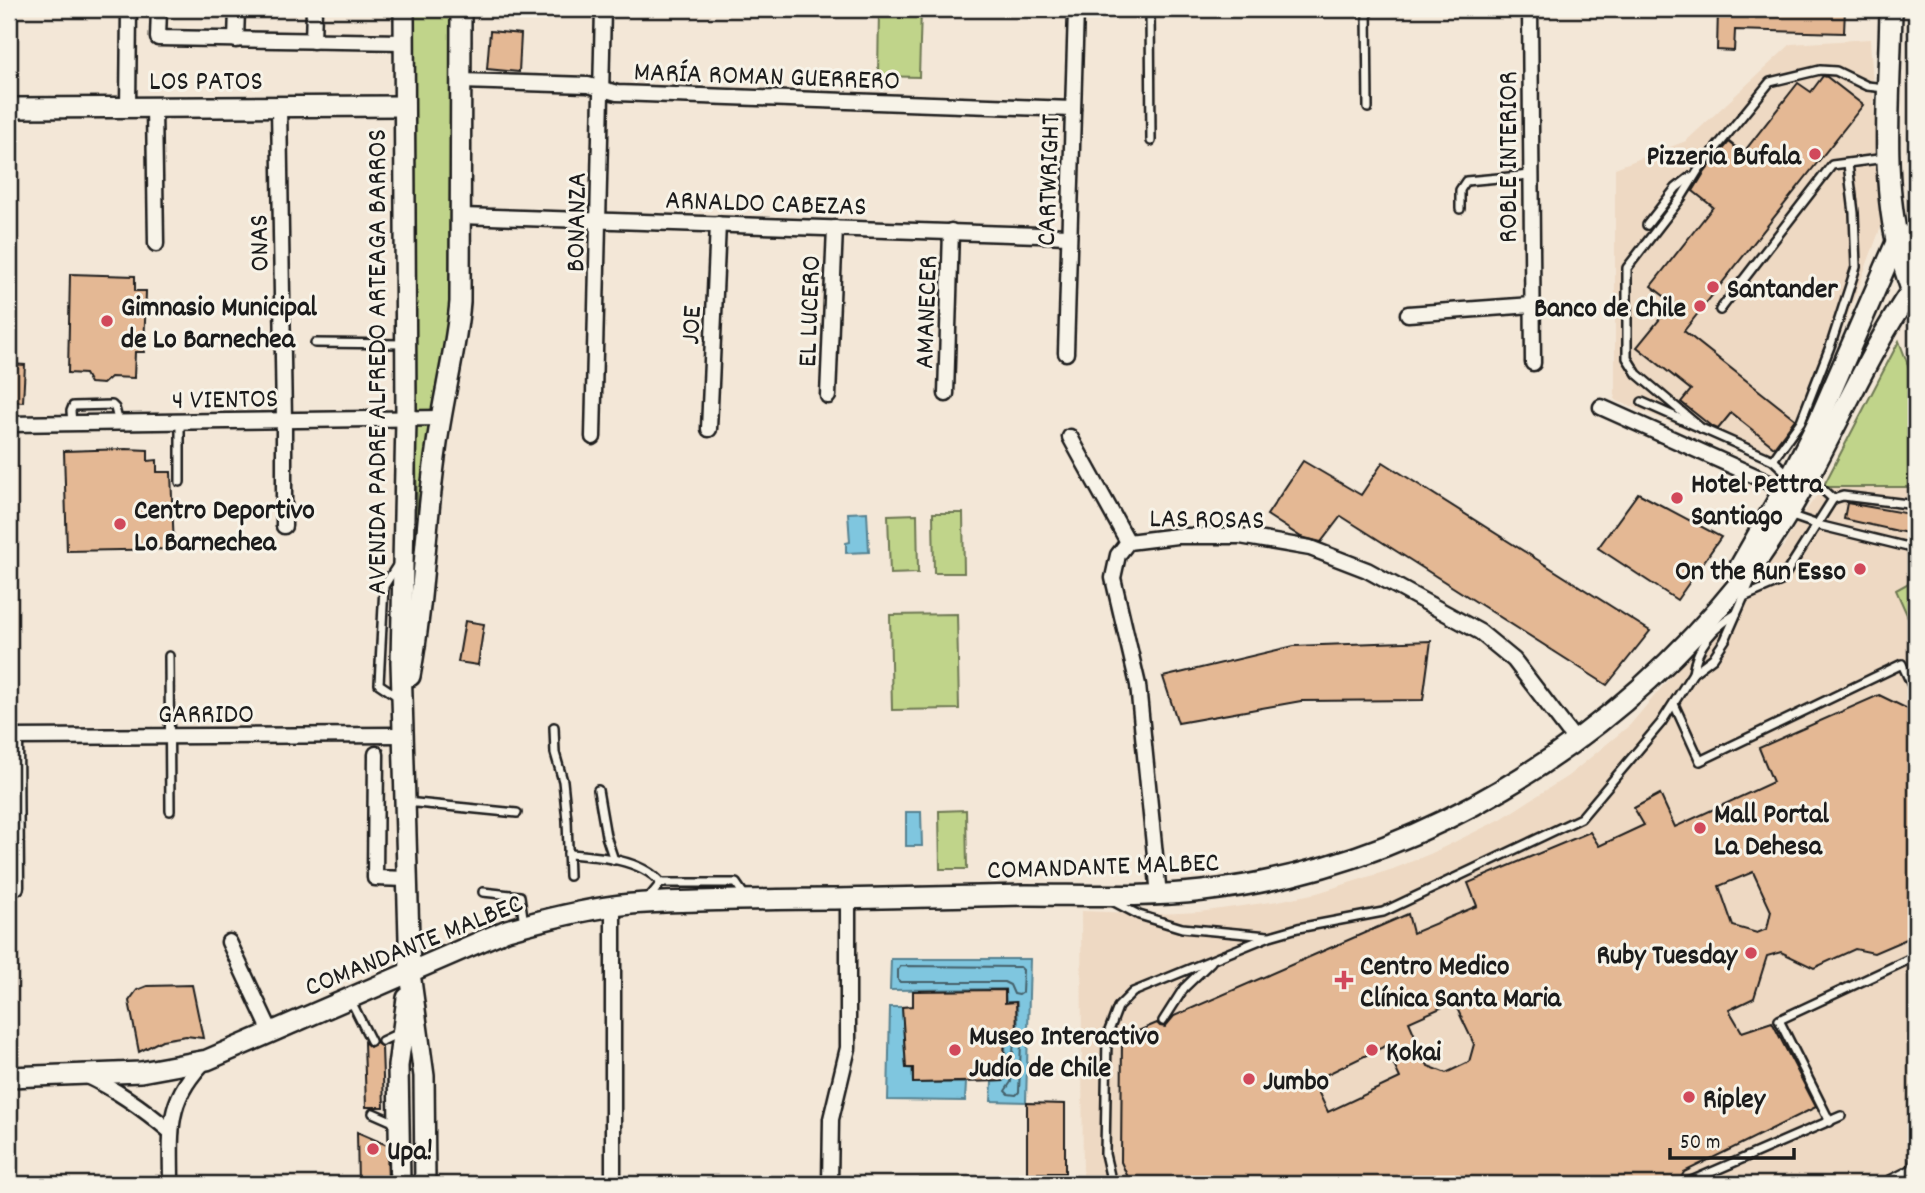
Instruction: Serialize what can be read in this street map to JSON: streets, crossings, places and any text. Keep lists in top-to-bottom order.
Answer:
{
  "streets": {
    "street": [
      "MARÍA ROMAN GUERRERO",
      "LOS PATOS",
      "ROBLE INTERIOR",
      "CARTWRIGHT",
      "ARNALDO CABEZAS",
      "BONANZA",
      "ONAS",
      "EL LUCERO",
      "AMANECER",
      "JOE",
      "AVENIDA PADRE ALFREDO ARTEAGA BARROS",
      "4 VIENTOS",
      "LAS ROSAS",
      "GARRIDO",
      "COMANDANTE MALBEC"
    ]
  },
  "crossings": [
    ["MARÍA ROMAN GUERRERO", "CARTWRIGHT"],
    ["MARÍA ROMAN GUERRERO", "BONANZA"],
    ["MARÍA ROMAN GUERRERO", "AVENIDA PADRE ALFREDO ARTEAGA BARROS"],
    ["LOS PATOS", "ONAS"],
    ["LOS PATOS", "AVENIDA PADRE ALFREDO ARTEAGA BARROS"],
    ["CARTWRIGHT", "ARNALDO CABEZAS"],
    ["ARNALDO CABEZAS", "BONANZA"],
    ["ARNALDO CABEZAS", "EL LUCERO"],
    ["ARNALDO CABEZAS", "AMANECER"],
    ["ARNALDO CABEZAS", "JOE"],
    ["ARNALDO CABEZAS", "AVENIDA PADRE ALFREDO ARTEAGA BARROS"],
    ["ONAS", "4 VIENTOS"],
    ["AVENIDA PADRE ALFREDO ARTEAGA BARROS", "4 VIENTOS"],
    ["AVENIDA PADRE ALFREDO ARTEAGA BARROS", "GARRIDO"],
    ["AVENIDA PADRE ALFREDO ARTEAGA BARROS", "COMANDANTE MALBEC"],
    ["LAS ROSAS", "COMANDANTE MALBEC"]
  ],
  "places": {
    "other": [
      "Pizzeria Bufala",
      "Santander",
      "Banco de Chile",
      "Gimnasio Municipal de Lo Barnechea",
      "Hotel Pettra Santiago",
      "Centro Deportivo Lo Barnechea",
      "On the Run Esso",
      "Mall Portal La Dehesa",
      "Ruby Tuesday",
      "Museo Interactivo Judío de Chile",
      "Kokai",
      "Jumbo",
      "Ripley",
      "Upa!"
    ],
    "health": ["Centro Medico Clínica Santa Maria"]
  },
  "scale_bar": "50 m"
}
